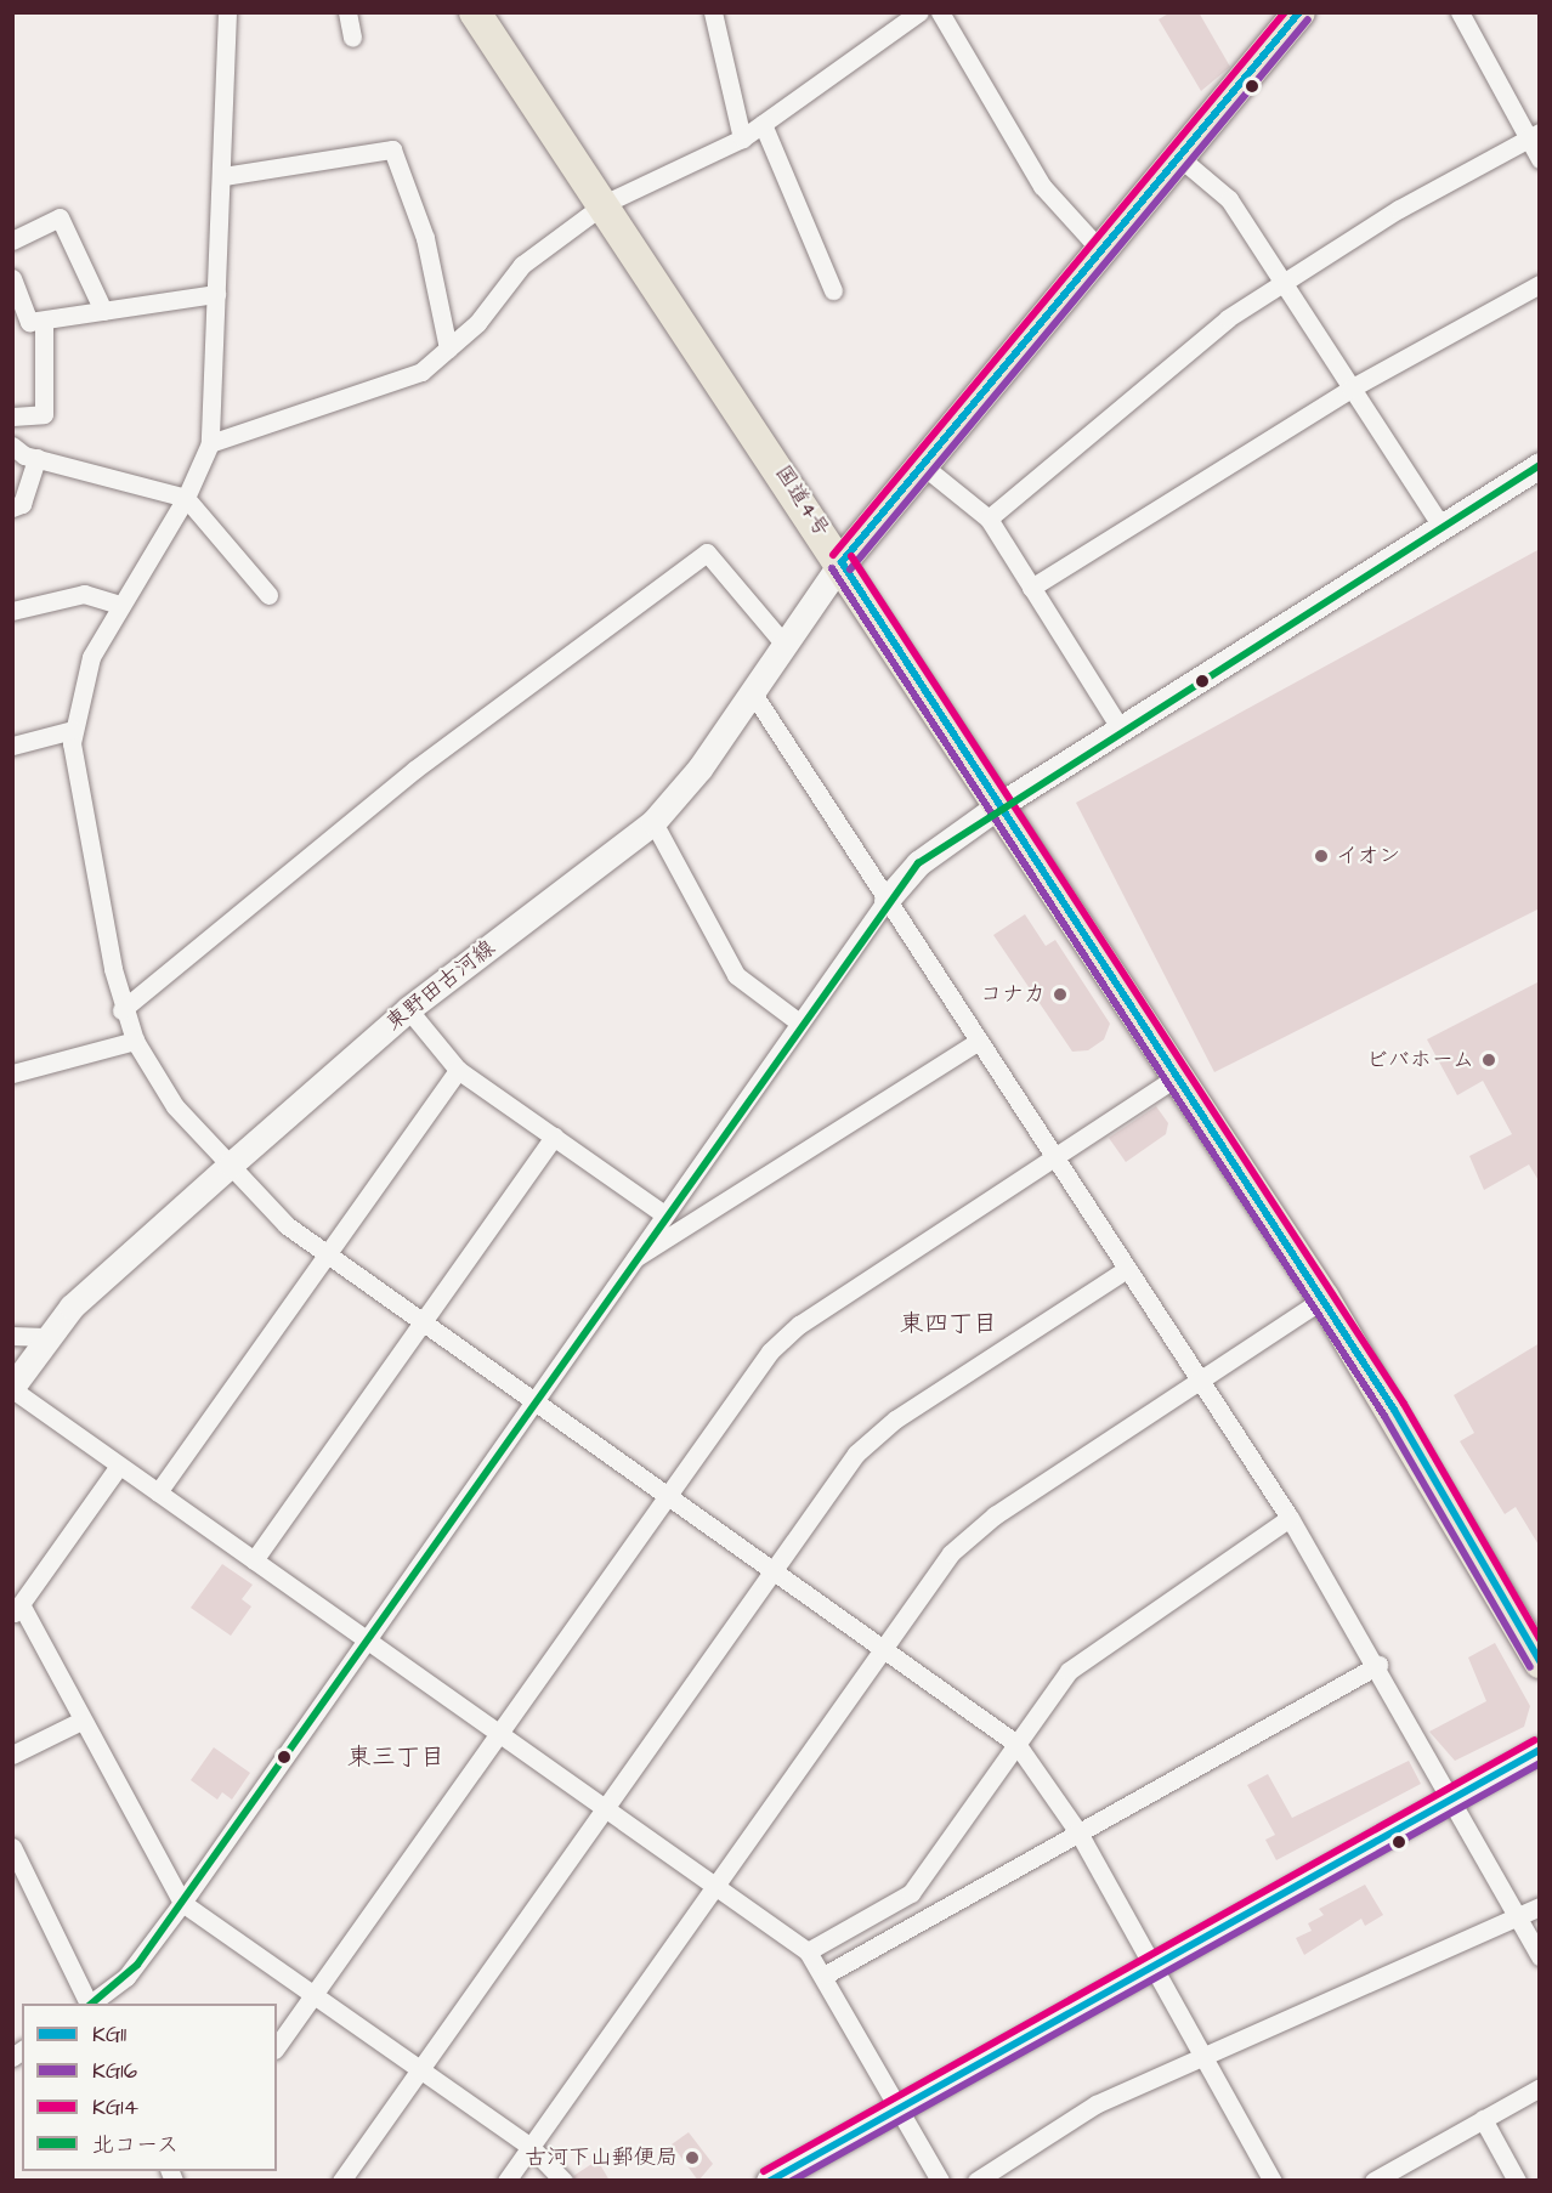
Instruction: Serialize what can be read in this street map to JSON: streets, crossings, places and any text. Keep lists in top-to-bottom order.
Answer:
{
  "streets": {
    "highway": ["国道4号"],
    "street": ["東野田古河線"]
  },
  "crossings": [
    ["国道4号", "東野田古河線"]
  ],
  "districts": ["東四丁目", "東三丁目"],
  "places": [
    "イオン",
    "コナカ",
    "ビバホーム",
    "古河下山郵便局"
  ],
  "lines": [
    "transit line KG11",
    "transit line KG14",
    "transit line KG16",
    "transit line 北コース"
  ],
  "legend": [
    "KG11",
    "KG16",
    "KG14",
    "北コース"
  ]
}
